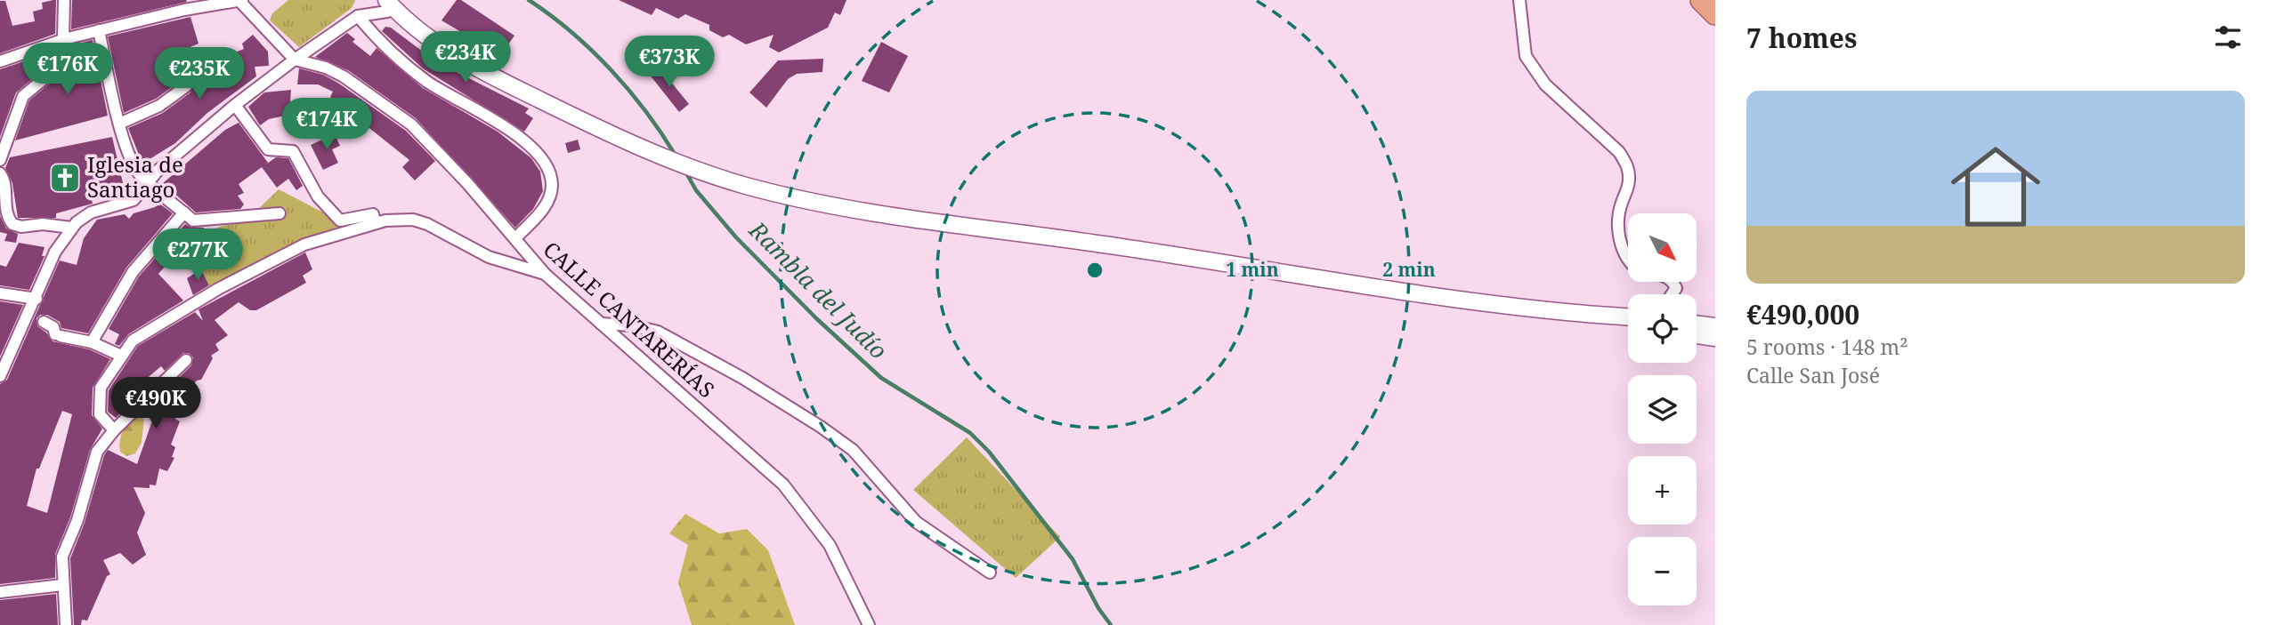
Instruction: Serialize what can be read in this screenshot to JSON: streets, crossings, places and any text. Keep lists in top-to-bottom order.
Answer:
{
  "streets": {
    "street": ["CALLE CANTARERÍAS"]
  },
  "water": ["Rambla del Judío"],
  "places": {
    "church": ["Iglesia de Santiago"]
  },
  "north": "bottom right",
  "page": {
    "heading": "7 homes",
    "price": [
      "€234K",
      "€373K",
      "€176K",
      "€235K",
      "€174K",
      "€277K",
      "€490K"
    ],
    "list": [
      {
        "name": "€490,000",
        "note": "5 rooms · 148 m² · Calle San José"
      }
    ],
    "map_buttons": ["+", "−"]
  },
  "rings": ["1 min", "2 min"]
}
